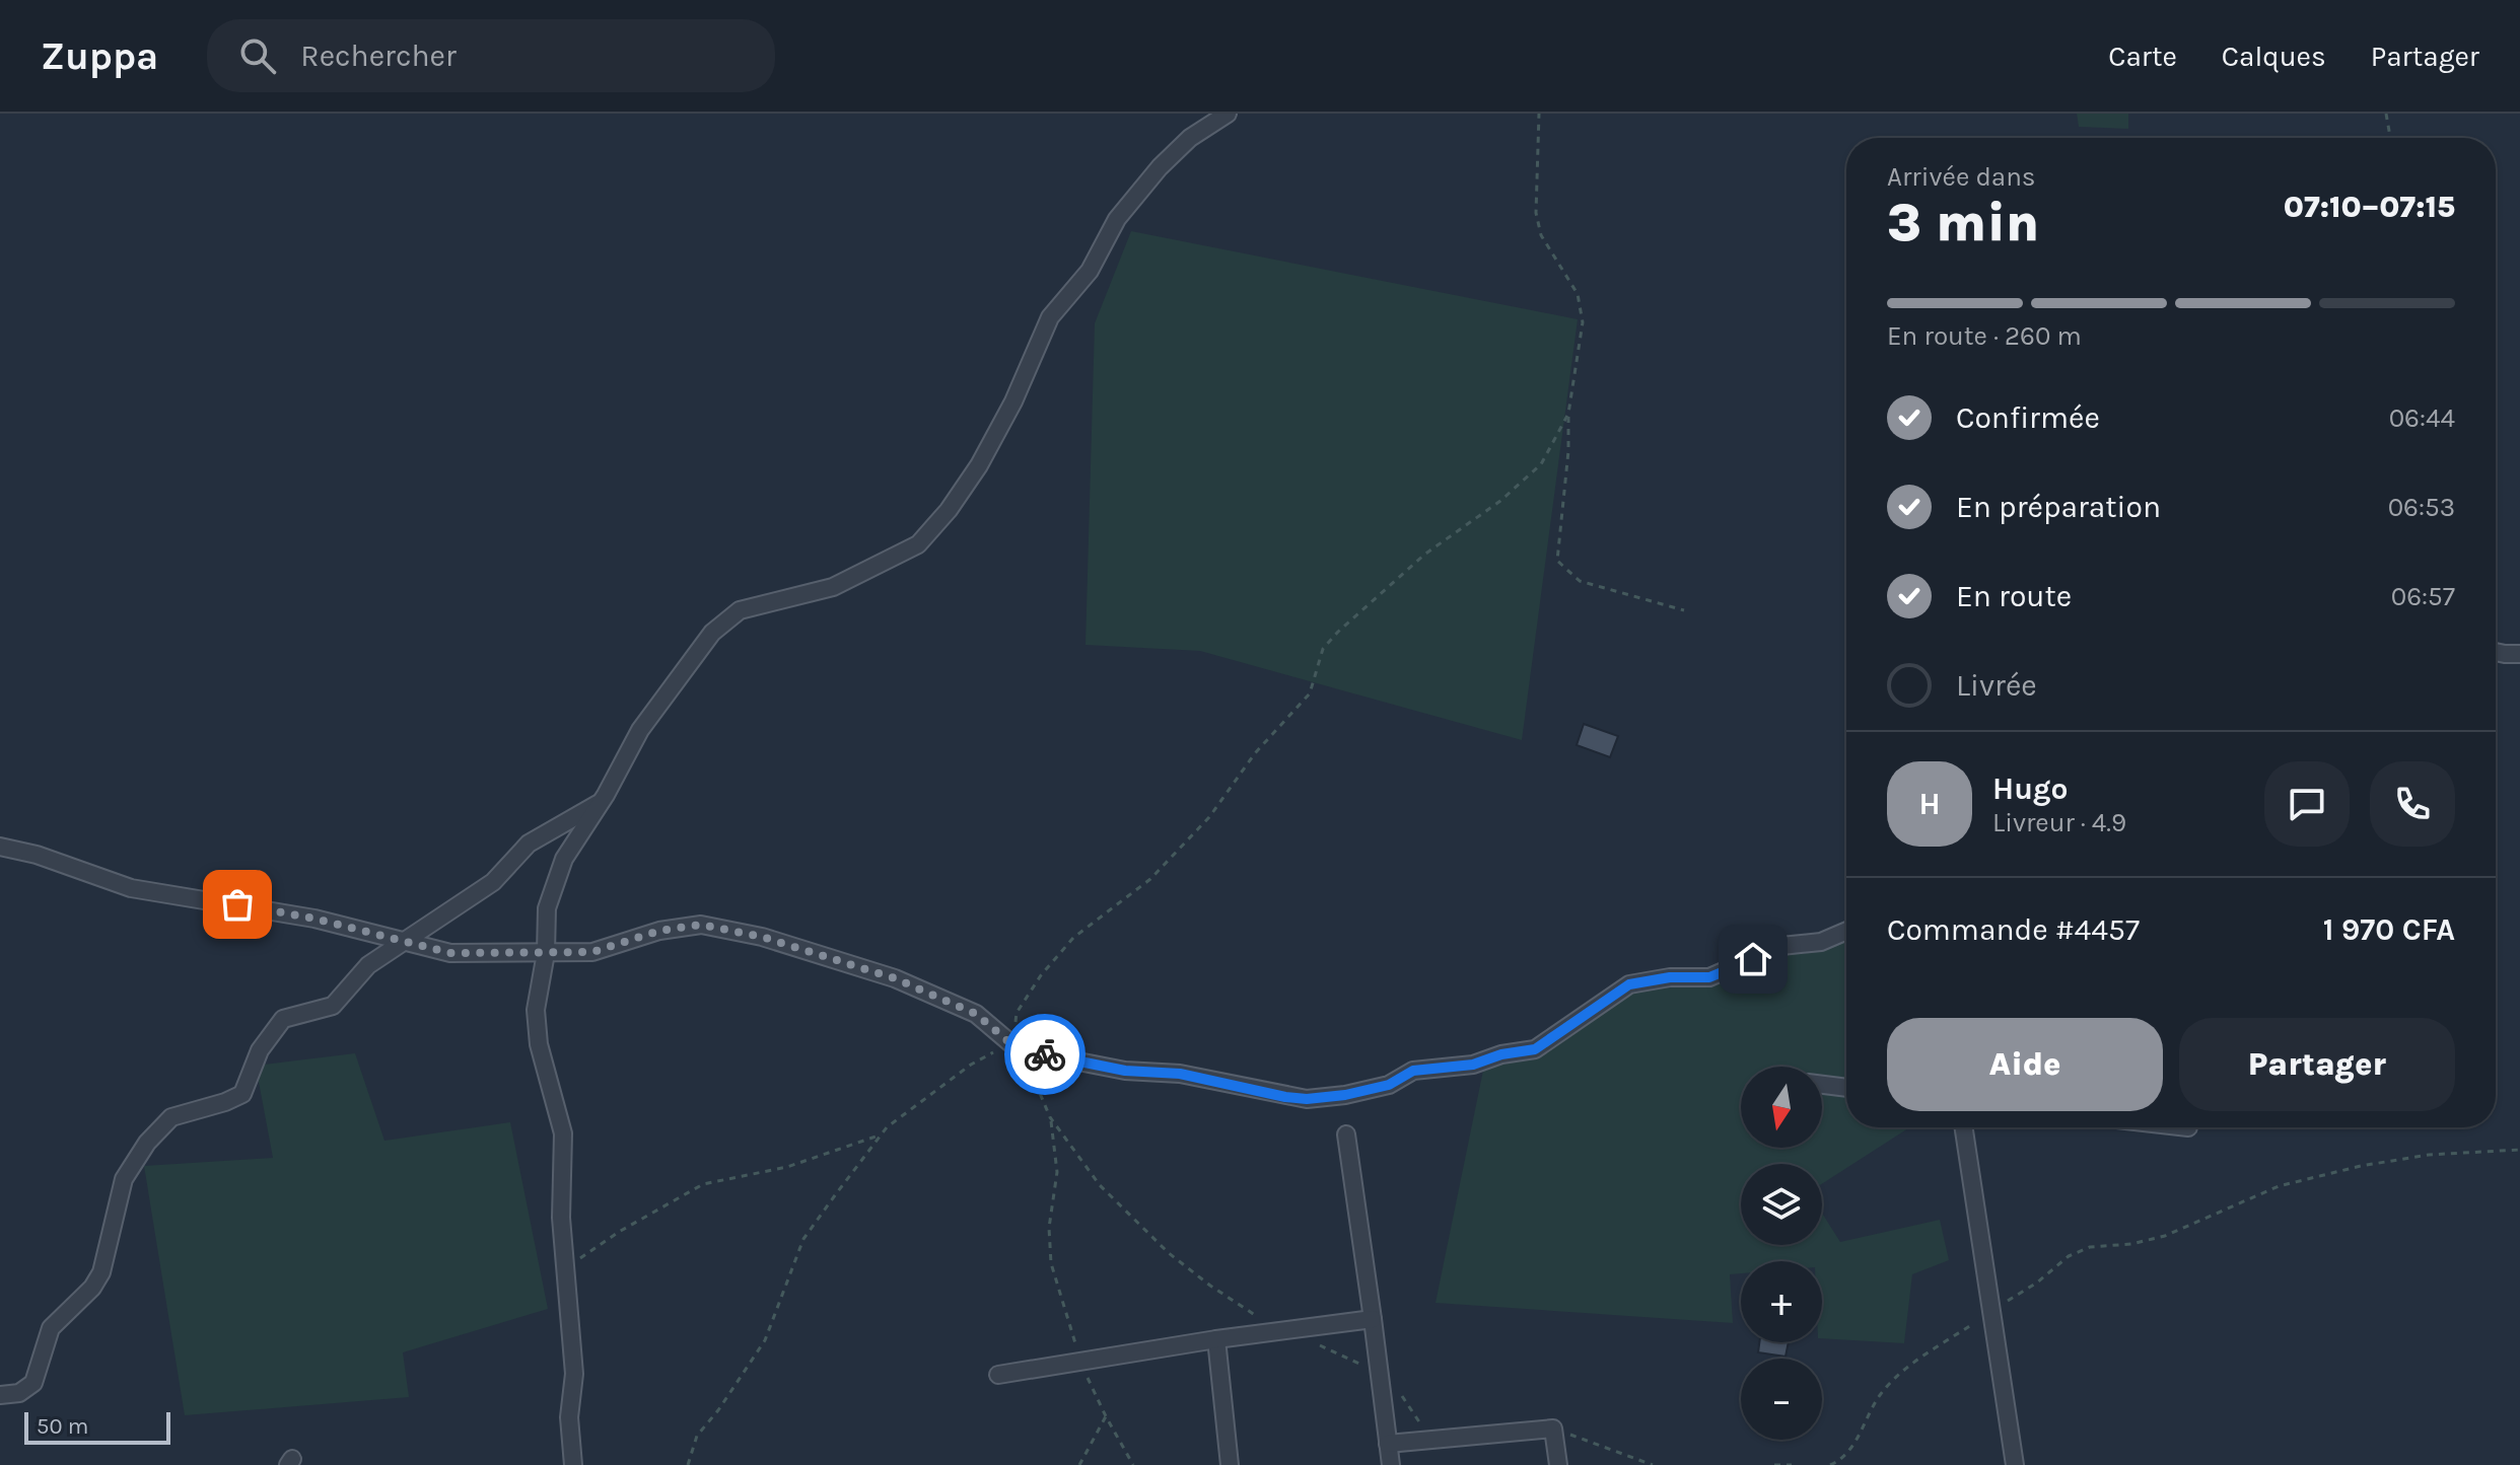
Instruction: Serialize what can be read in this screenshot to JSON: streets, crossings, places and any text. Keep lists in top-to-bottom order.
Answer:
{
  "scale_bar": "50 m",
  "north": "bottom",
  "page": {
    "header": "Zuppa",
    "search": "Rechercher",
    "nav": ["Carte", "Calques", "Partager"],
    "heading": ["3 min", "Arrivée dans", "07:10–07:15"],
    "panel": [
      "Hugo",
      "Livreur · 4.9",
      "Commande #4457",
      "1 970 CFA"
    ],
    "bar": "En route · 260 m",
    "list": [
      ["Confirmée", "06:44"],
      ["En préparation", "06:53"],
      ["En route", "06:57"],
      "Livrée"
    ],
    "round": "H",
    "buttons": ["Aide", "Partager"],
    "map_buttons": ["+", "−"],
    "scale": "50 m"
  }
}
